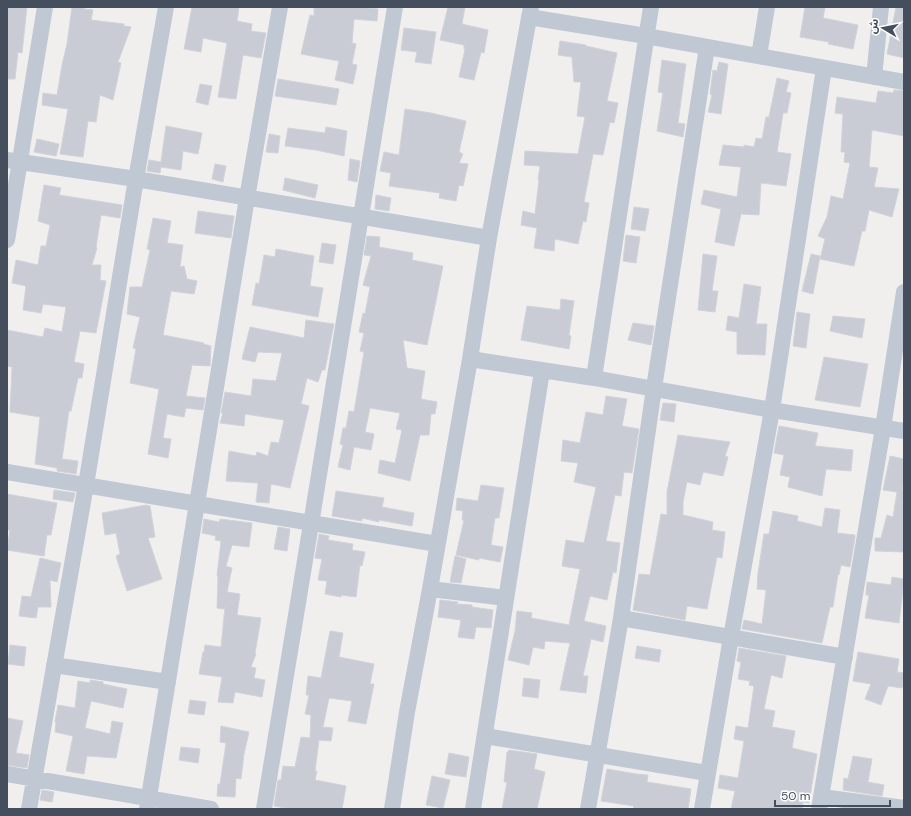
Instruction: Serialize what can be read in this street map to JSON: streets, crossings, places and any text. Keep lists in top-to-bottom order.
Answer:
{
  "scale_bar": "50 m",
  "north": "left"
}
